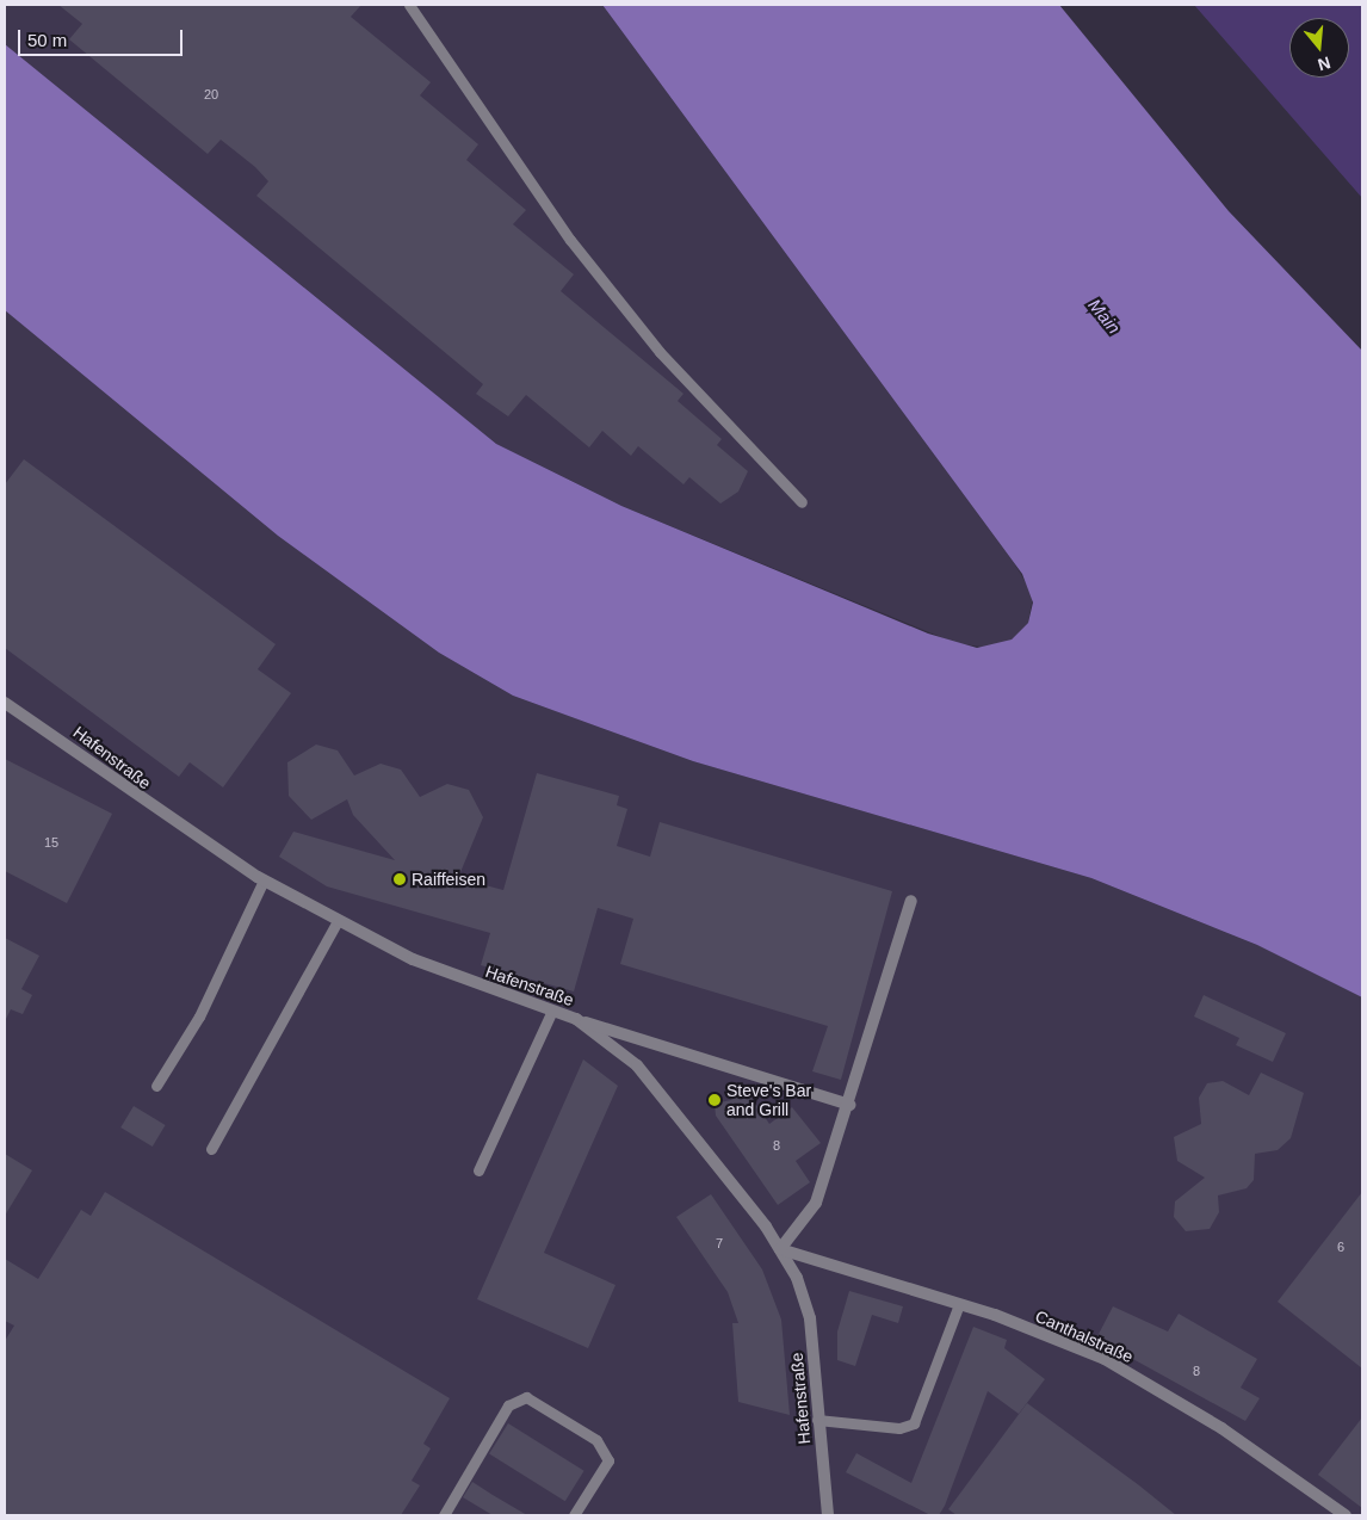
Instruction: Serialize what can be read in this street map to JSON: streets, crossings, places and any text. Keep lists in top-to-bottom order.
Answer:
{
  "streets": {
    "street": ["Hafenstraße", "Canthalstraße"]
  },
  "crossings": [
    ["Hafenstraße", "Canthalstraße"]
  ],
  "water": ["Main"],
  "places": ["Raiffeisen", "Steve's Bar and Grill"],
  "house_numbers": [
    "20",
    "15",
    "8",
    "7",
    "6",
    "8"
  ],
  "scale_bar": "50 m",
  "north": "bottom"
}
